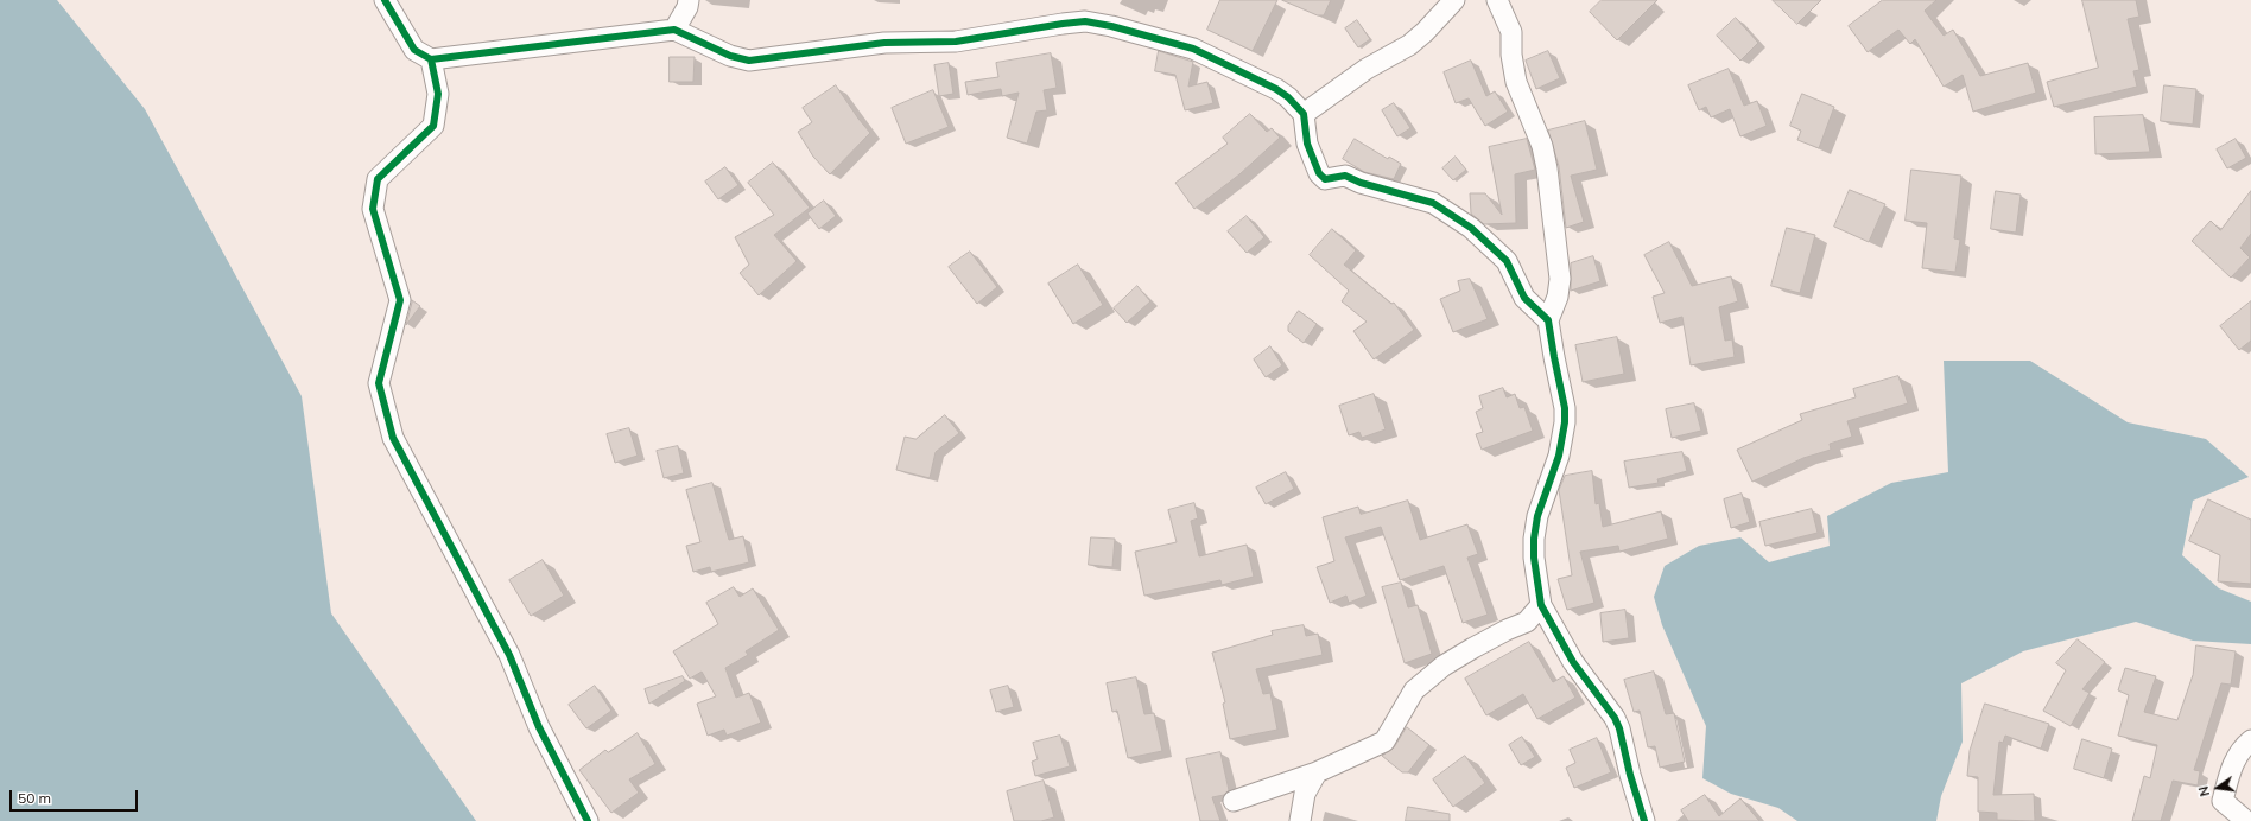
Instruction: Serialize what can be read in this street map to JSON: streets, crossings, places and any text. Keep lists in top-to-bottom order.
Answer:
{
  "scale_bar": "50 m",
  "north": "left"
}
